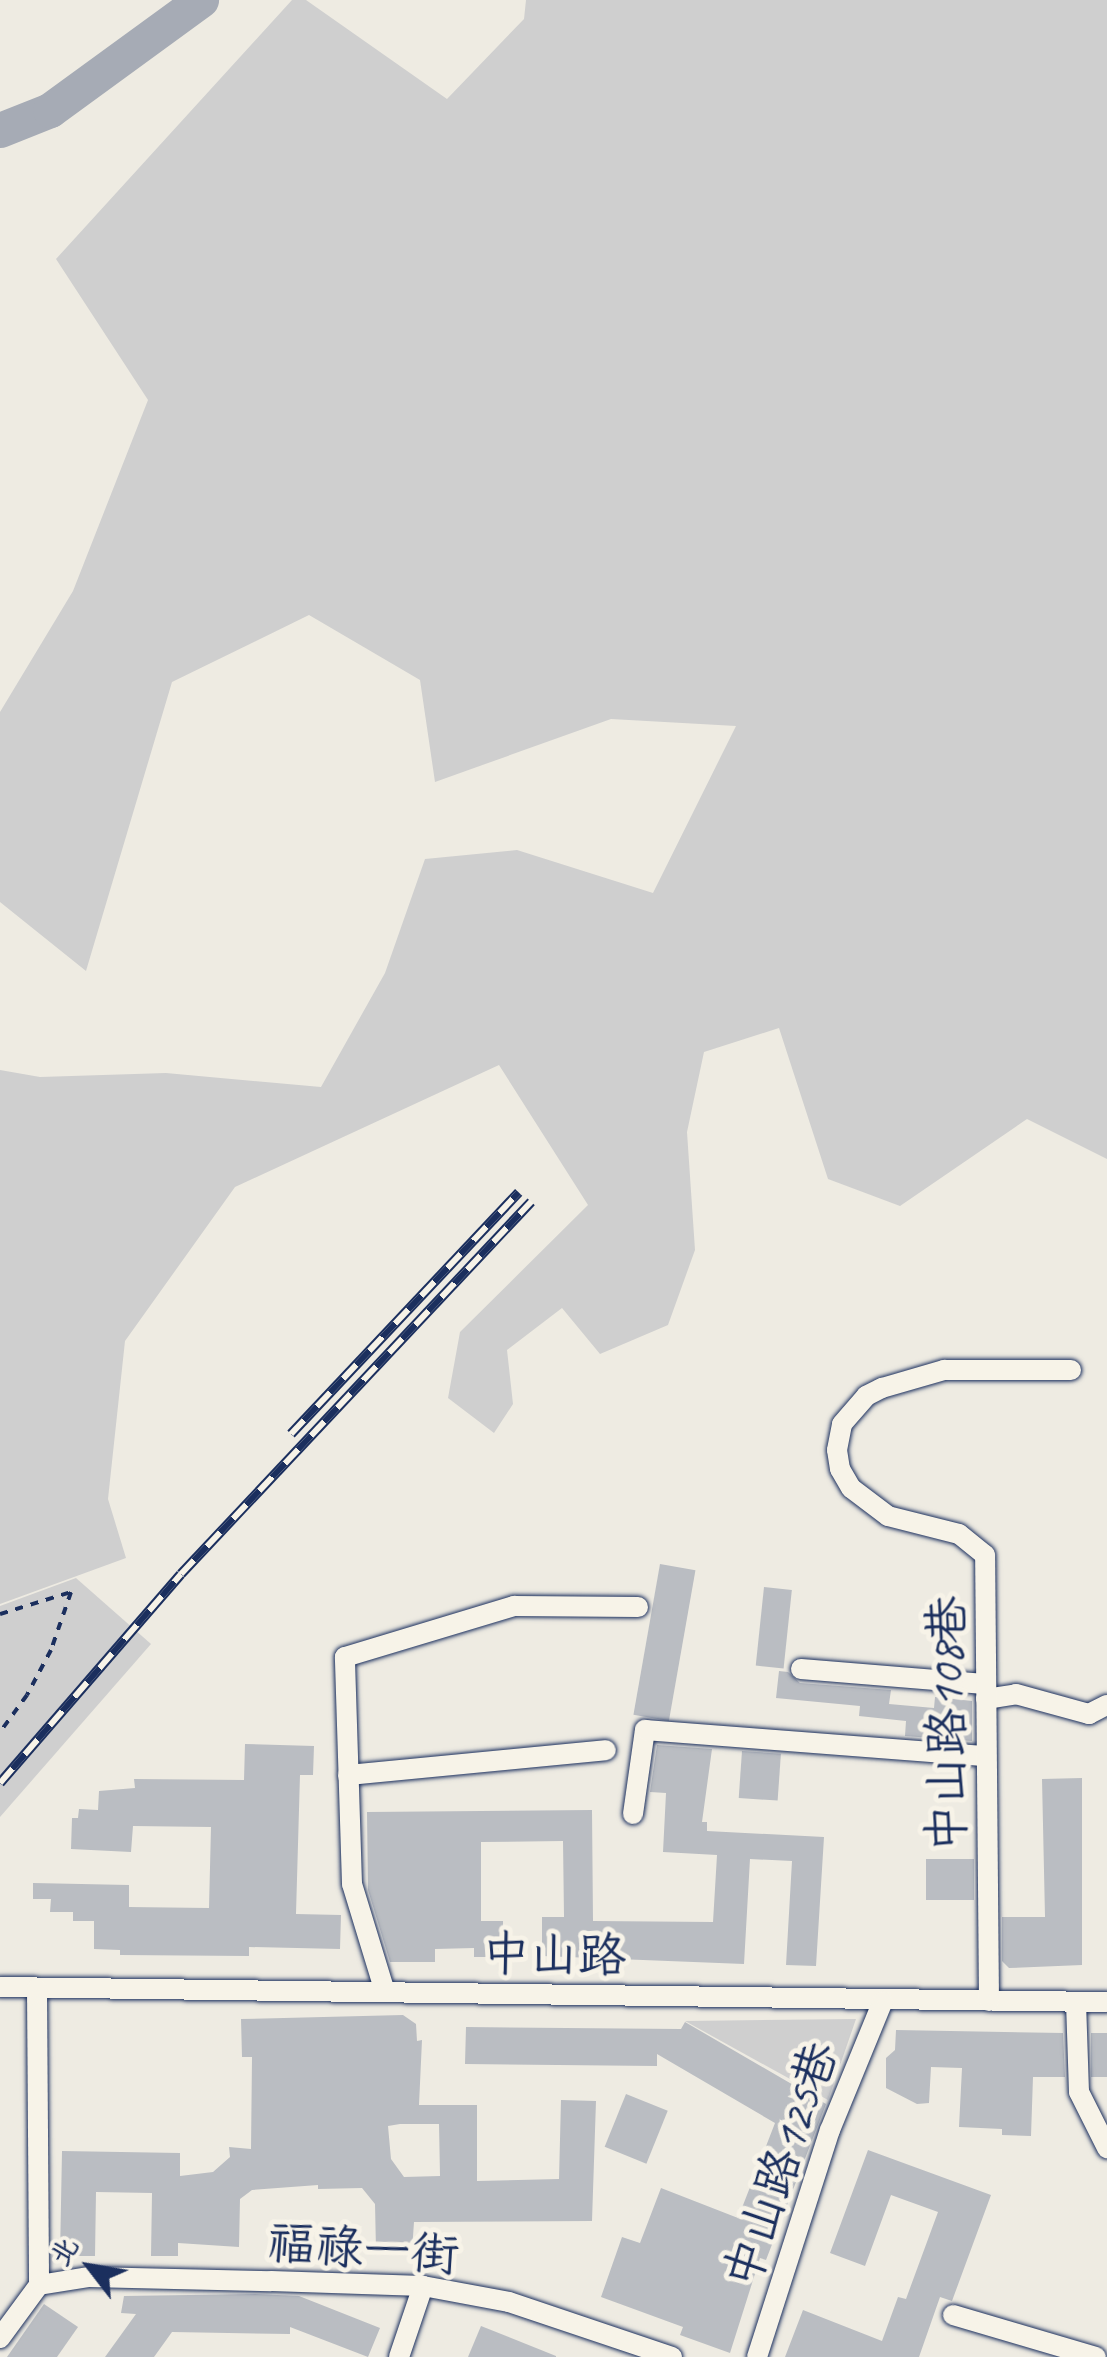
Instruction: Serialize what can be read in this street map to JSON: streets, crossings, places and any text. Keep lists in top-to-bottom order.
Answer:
{
  "streets": {
    "street": [
      "中山路108巷",
      "中山路",
      "中山路125巷",
      "福祿一街"
    ]
  },
  "crossings": [
    ["中山路108巷", "中山路"],
    ["中山路", "中山路125巷"]
  ],
  "north": "top left"
}
